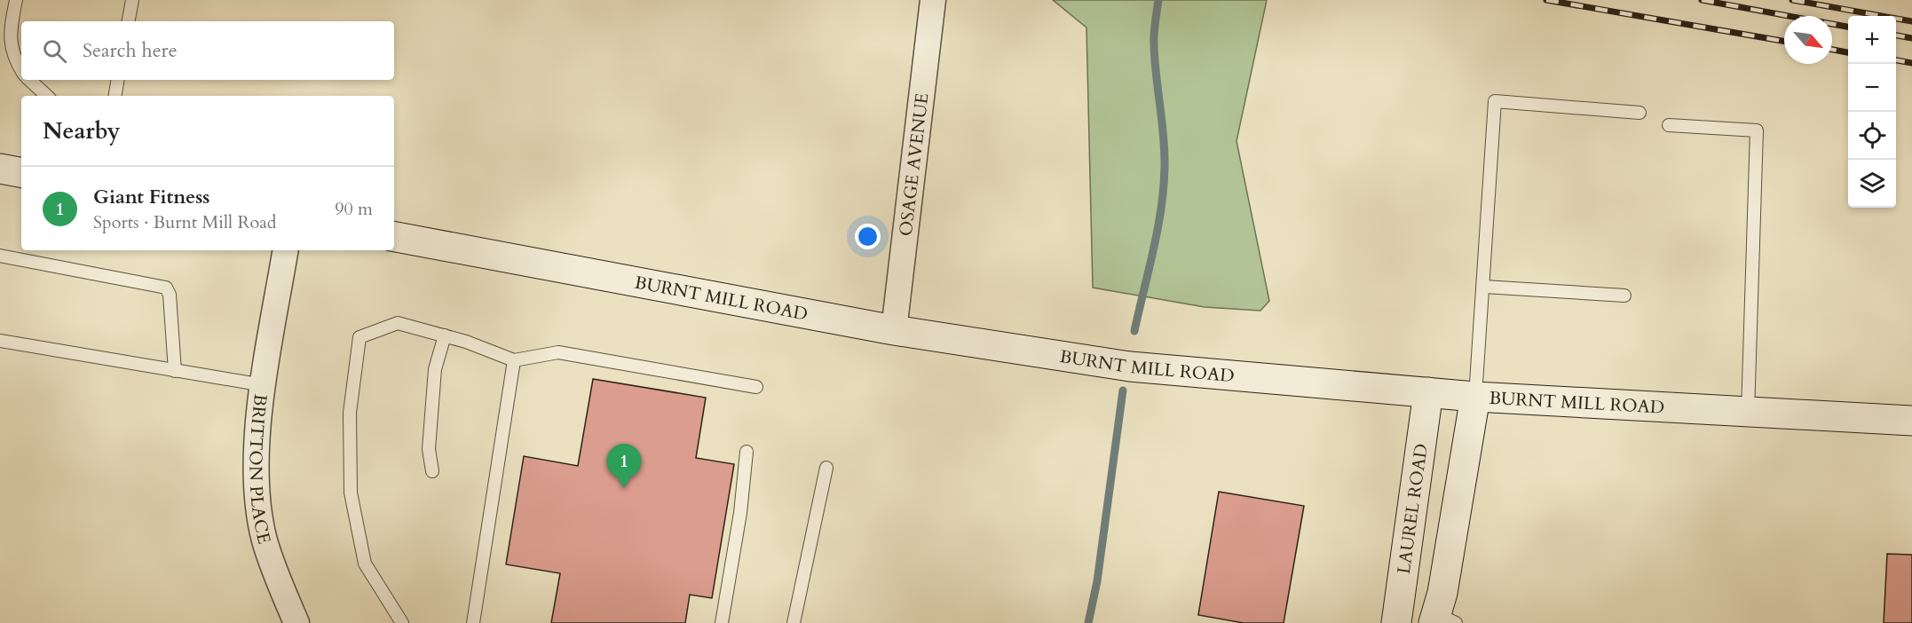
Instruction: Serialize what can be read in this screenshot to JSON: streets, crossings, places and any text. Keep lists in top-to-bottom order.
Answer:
{
  "streets": {
    "main road": ["BURNT MILL ROAD", "LAUREL ROAD"],
    "street": ["OSAGE AVENUE", "BRITTON PLACE"]
  },
  "crossings": [
    ["OSAGE AVENUE", "BURNT MILL ROAD"],
    ["BURNT MILL ROAD", "LAUREL ROAD"]
  ],
  "north": "bottom right",
  "page": {
    "map_buttons": ["+", "−"],
    "search": "Search here",
    "heading": "Nearby",
    "list": [
      {
        "mark": "1",
        "name": "Giant Fitness",
        "note": "Sports · Burnt Mill Road",
        "value": "90 m"
      }
    ],
    "pins": "1"
  }
}
